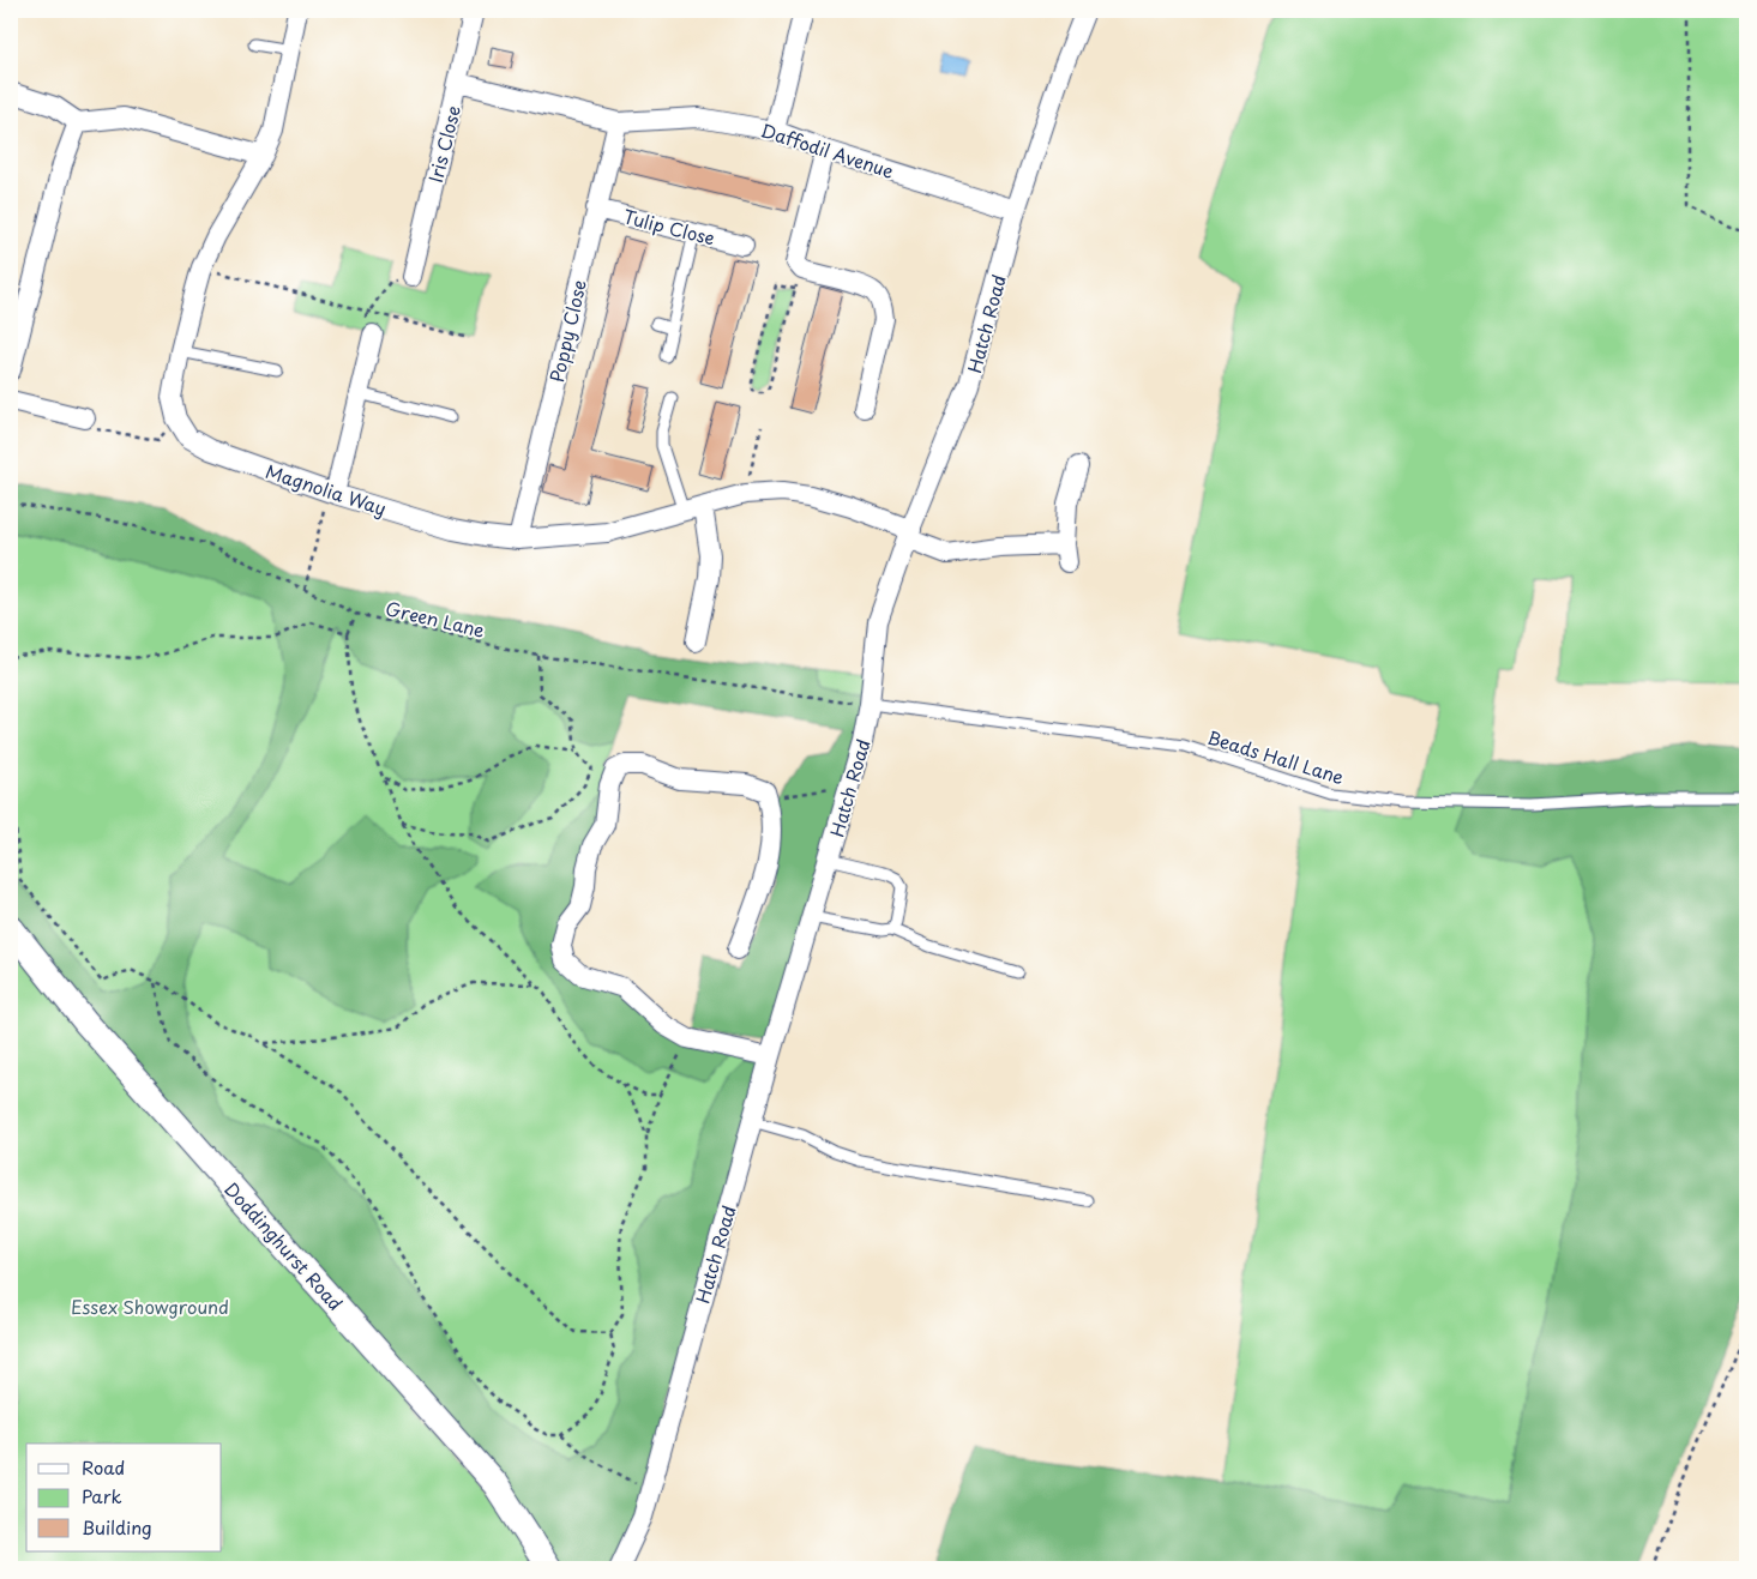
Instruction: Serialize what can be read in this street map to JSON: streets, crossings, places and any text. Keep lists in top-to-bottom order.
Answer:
{
  "streets": {
    "street": [
      "Iris Close",
      "Daffodil Avenue",
      "Tulip Close",
      "Hatch Road",
      "Poppy Close",
      "Magnolia Way",
      "Doddinghurst Road"
    ],
    "lane": ["Beads Hall Lane"],
    "path": ["Green Lane"]
  },
  "crossings": [
    ["Iris Close", "Daffodil Avenue"],
    ["Daffodil Avenue", "Hatch Road"],
    ["Daffodil Avenue", "Poppy Close"],
    ["Tulip Close", "Poppy Close"],
    ["Hatch Road", "Magnolia Way"],
    ["Hatch Road", "Green Lane"],
    ["Hatch Road", "Beads Hall Lane"],
    ["Poppy Close", "Magnolia Way"],
    ["Green Lane", "Beads Hall Lane"]
  ],
  "parks": ["Essex Showground"],
  "legend": ["Road", "Park", "Building"]
}
